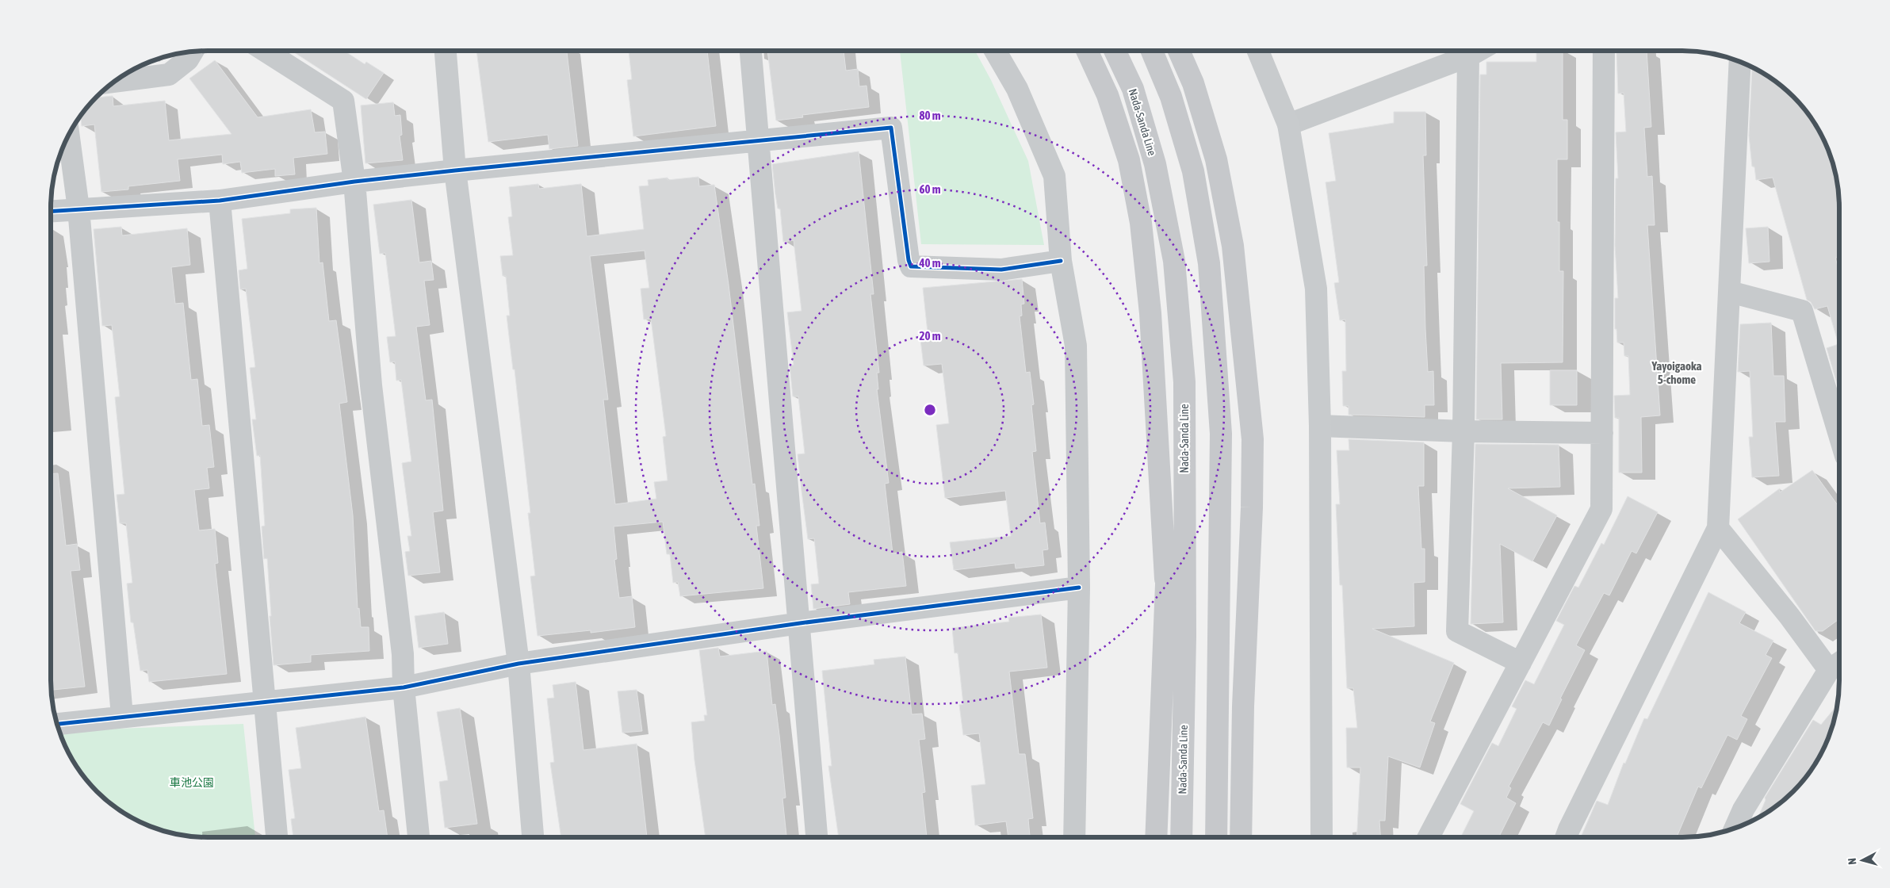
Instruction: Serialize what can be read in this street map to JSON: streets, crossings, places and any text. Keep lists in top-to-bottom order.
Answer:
{
  "streets": {
    "main road": ["Nada-Sanda Line"]
  },
  "districts": ["Yayoigaoka 5-chome"],
  "parks": ["車池公園"],
  "north": "left",
  "rings": [
    "80 m",
    "60 m",
    "40 m",
    "20 m"
  ]
}
